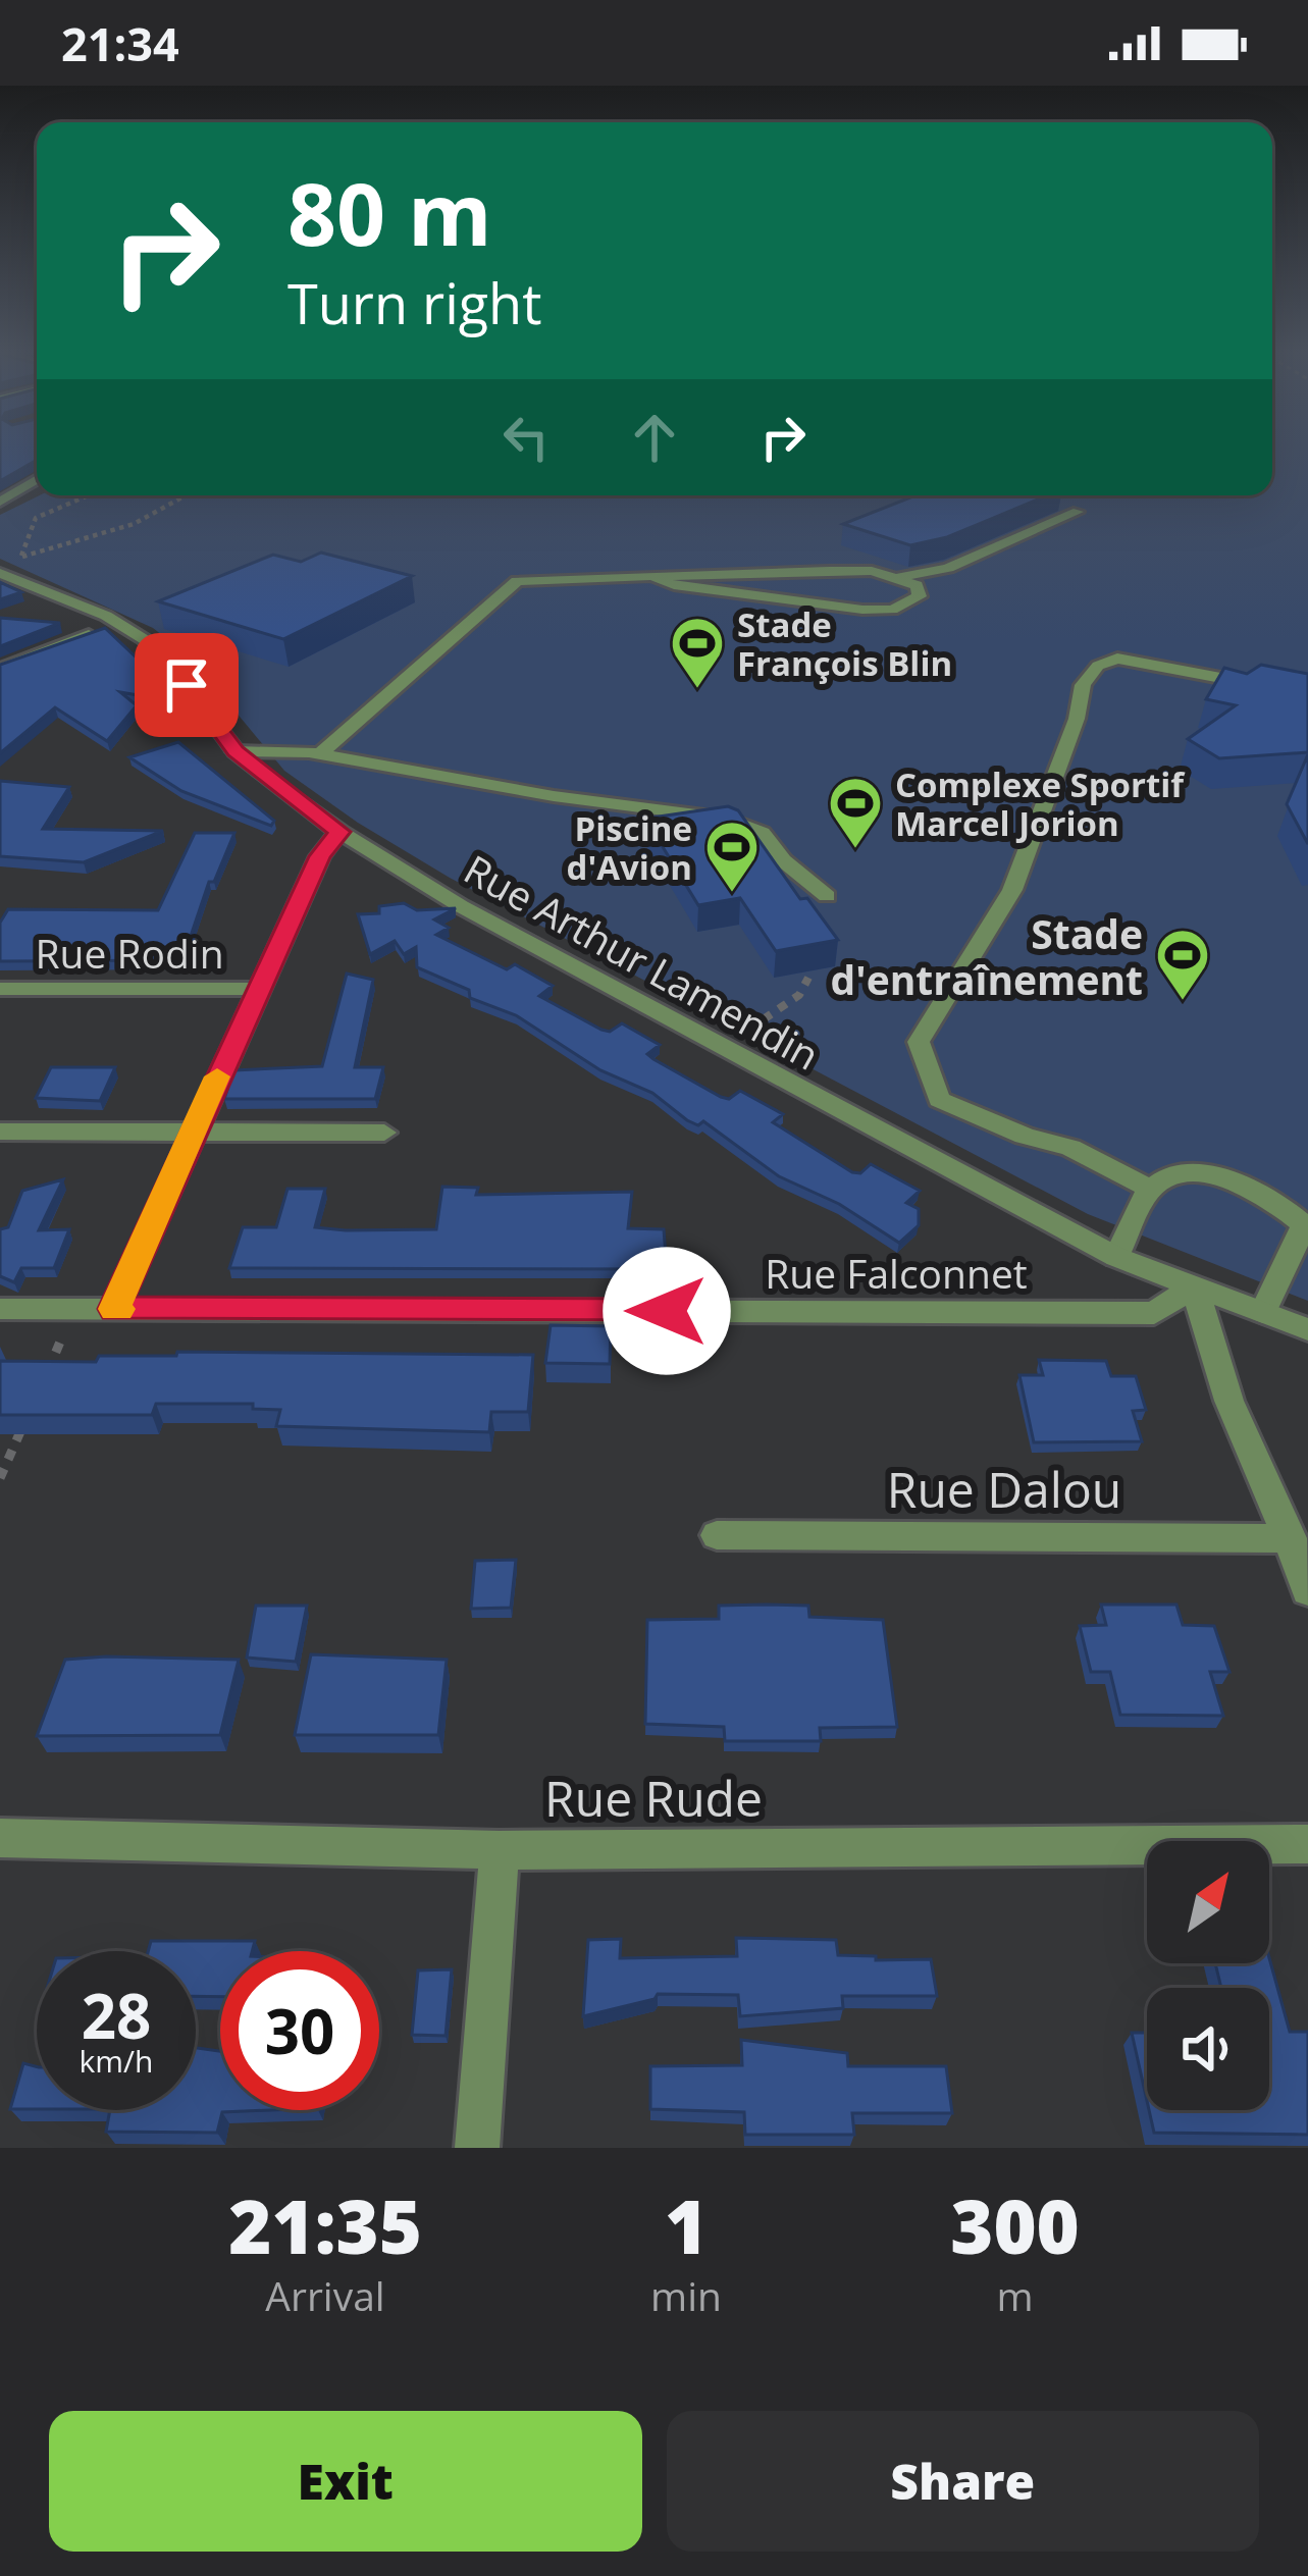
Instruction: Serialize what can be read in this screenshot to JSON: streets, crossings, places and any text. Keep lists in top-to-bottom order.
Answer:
{
  "streets": {
    "street": [
      "Rue Rodin",
      "Rue Arthur Lamendin",
      "Rue Falconnet",
      "Rue Dalou",
      "Rue Rude"
    ]
  },
  "crossings": [
    ["Rue Arthur Lamendin", "Rue Falconnet"]
  ],
  "places": {
    "sports": [
      "Stade François Blin",
      "Complexe Sportif Marcel Jorion",
      "Piscine d'Avion",
      "Stade d'entraînement"
    ]
  },
  "north": "top right",
  "page": {
    "status": "21:34",
    "turn": ["80 m", "Turn right"],
    "speed": "28 km/h",
    "limit": "30",
    "eta": [
      "21:35",
      "Arrival",
      "1",
      "min",
      "300",
      "m"
    ],
    "buttons": ["Exit", "Share"]
  }
}
